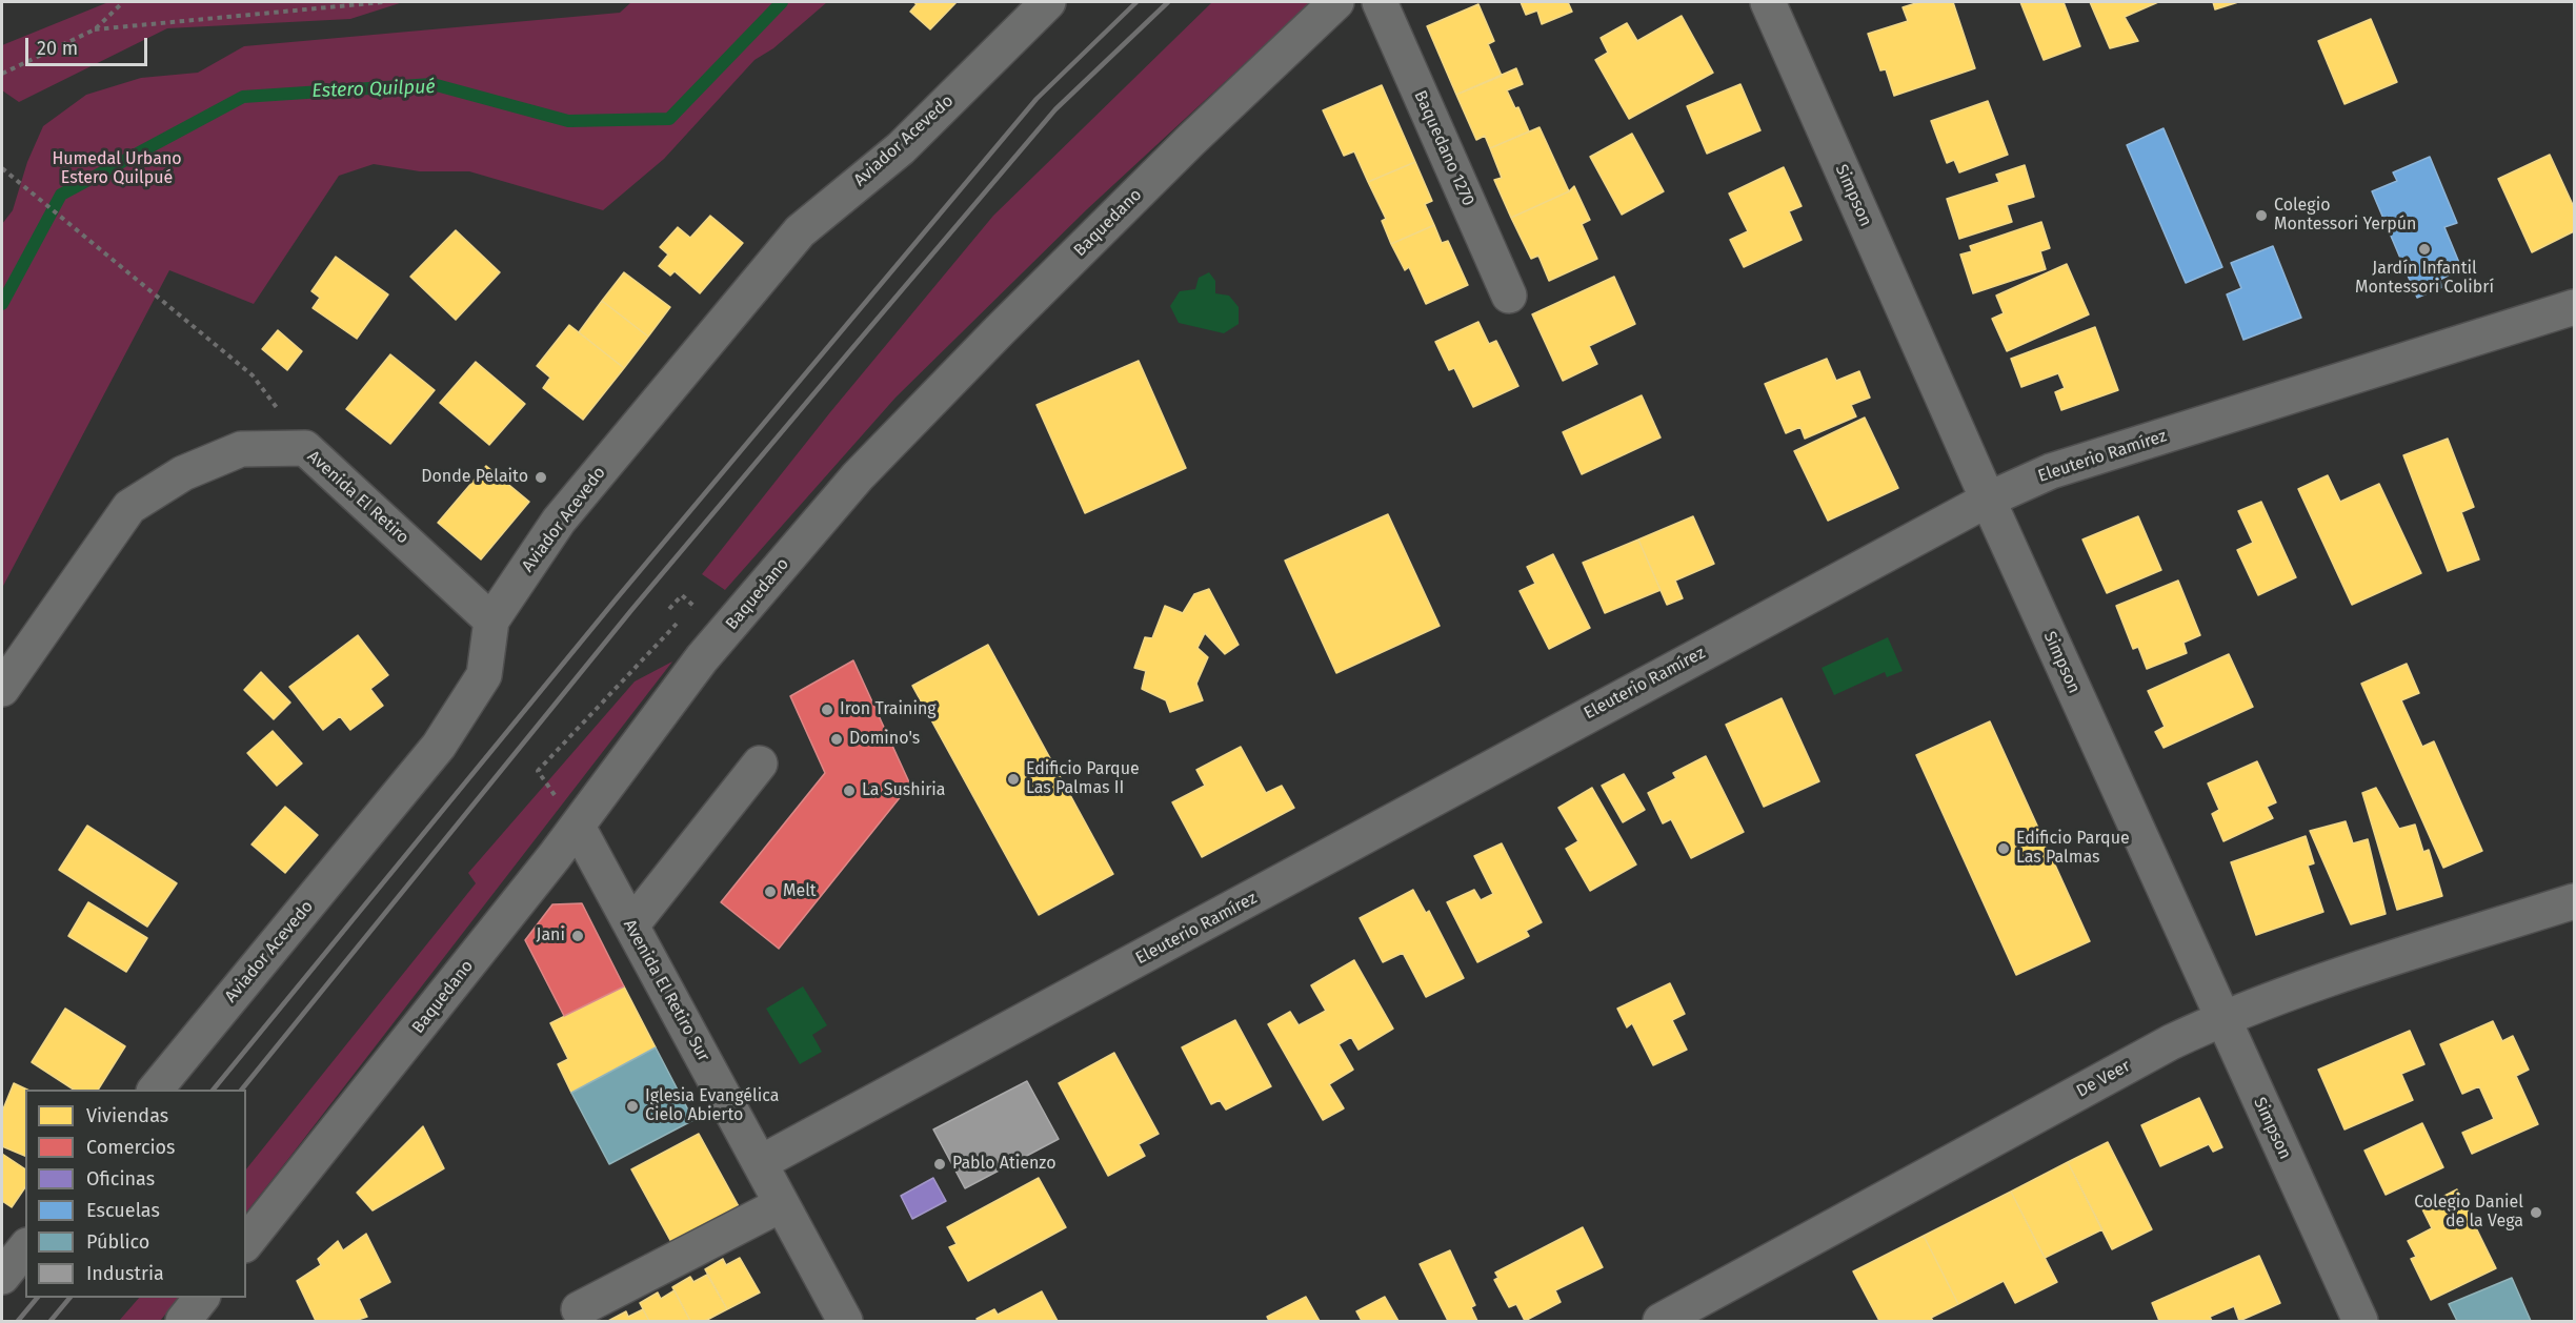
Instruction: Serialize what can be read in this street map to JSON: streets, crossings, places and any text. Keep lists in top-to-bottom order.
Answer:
{
  "streets": {
    "street": [
      "Aviador Acevedo",
      "Baquedano 1270",
      "Simpson",
      "Baquedano",
      "Eleuterio Ramírez",
      "Avenida El Retiro",
      "Avenida El Retiro Sur",
      "De Veer"
    ]
  },
  "crossings": [
    ["Aviador Acevedo", "Avenida El Retiro"],
    ["Simpson", "Eleuterio Ramírez"],
    ["Simpson", "De Veer"],
    ["Baquedano", "Avenida El Retiro Sur"],
    ["Eleuterio Ramírez", "Avenida El Retiro Sur"]
  ],
  "water": ["Estero Quilpué"],
  "parks": ["Humedal Urbano Estero Quilpué"],
  "places": [
    "Colegio Montessori Yerpún",
    "Jardín Infantil Montessori Colibrí",
    "Donde Pelaito",
    "Iron Training",
    "Domino's",
    "Edificio Parque Las Palmas II",
    "La Sushiria",
    "Edificio Parque Las Palmas",
    "Melt",
    "Jani",
    "Iglesia Evangélica Cielo Abierto",
    "Pablo Atienzo",
    "Colegio Daniel de la Vega"
  ],
  "legend": [
    "Viviendas",
    "Comercios",
    "Oficinas",
    "Escuelas",
    "Público",
    "Industria"
  ],
  "scale_bar": "20 m"
}
